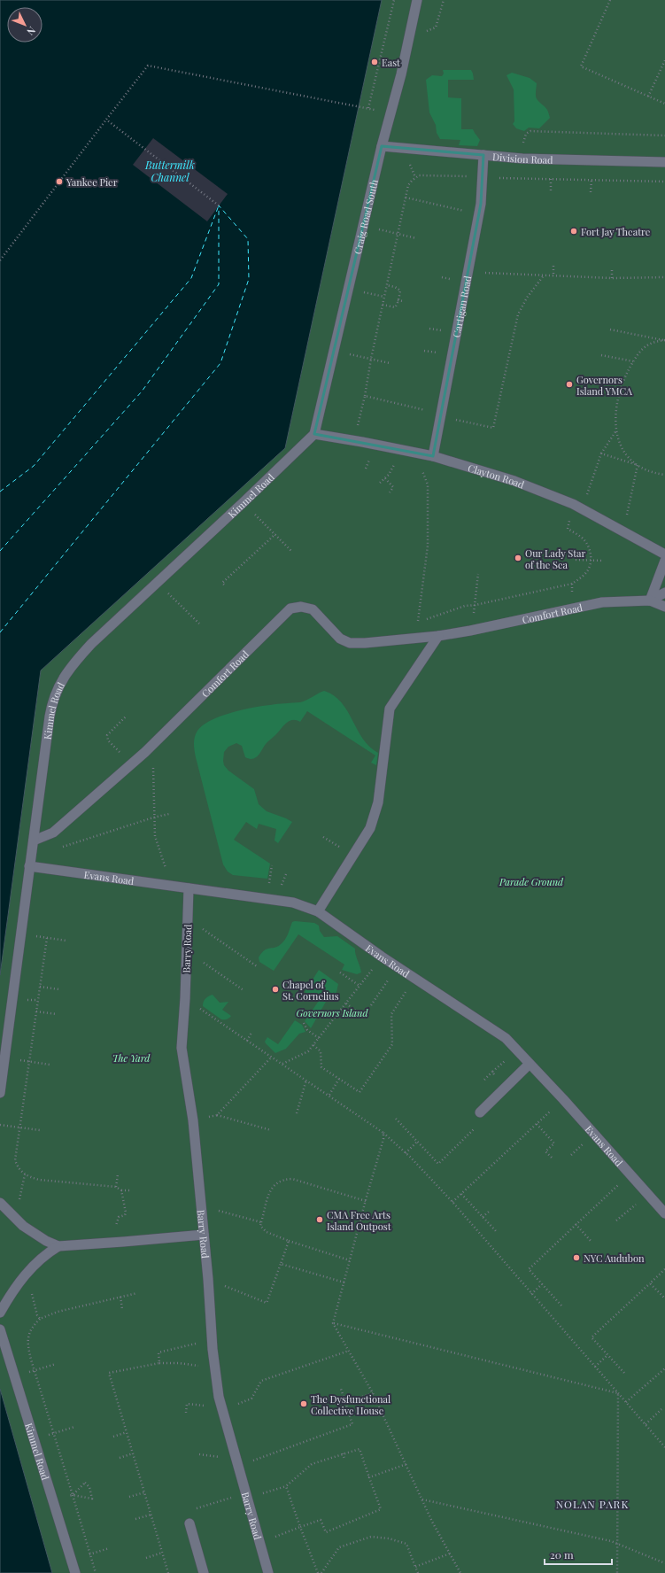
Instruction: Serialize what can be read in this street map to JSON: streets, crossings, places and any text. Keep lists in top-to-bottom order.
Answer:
{
  "streets": {
    "street": [
      "Division Road",
      "Craig Road South",
      "Cartigan Road",
      "Clayton Road",
      "Kimmel Road",
      "Comfort Road",
      "Evans Road",
      "Barry Road"
    ]
  },
  "crossings": [
    ["Division Road", "Craig Road South"],
    ["Division Road", "Cartigan Road"],
    ["Craig Road South", "Clayton Road"],
    ["Craig Road South", "Kimmel Road"],
    ["Cartigan Road", "Clayton Road"],
    ["Clayton Road", "Kimmel Road"],
    ["Kimmel Road", "Comfort Road"],
    ["Kimmel Road", "Evans Road"],
    ["Evans Road", "Barry Road"]
  ],
  "districts": ["NOLAN PARK"],
  "water": ["Buttermilk Channel"],
  "parks": ["Parade Ground", "Governors Island", "The Yard"],
  "places": [
    "East",
    "Yankee Pier",
    "Fort Jay Theatre",
    "Governors Island YMCA",
    "Our Lady Star of the Sea",
    "Chapel of St. Cornelius",
    "CMA Free Arts Island Outpost",
    "NYC Audubon",
    "The Dysfunctional Collective House"
  ],
  "scale_bar": "20 m",
  "north": "bottom right"
}
